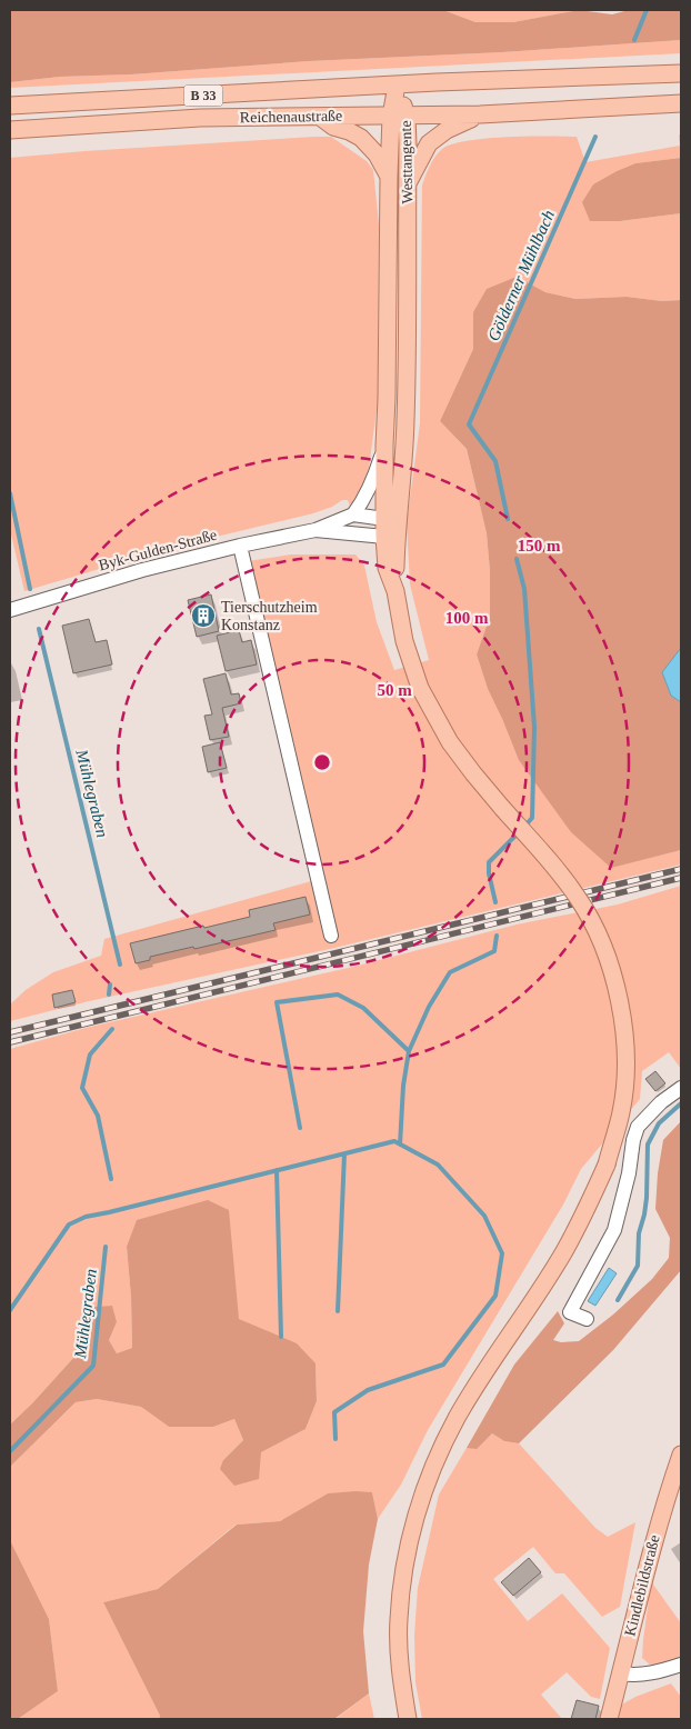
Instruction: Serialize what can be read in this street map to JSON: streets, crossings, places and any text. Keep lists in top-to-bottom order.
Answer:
{
  "streets": {
    "main road": [
      "B 33",
      "Reichenaustraße",
      "Westtangente",
      "Kindlebildstraße"
    ],
    "street": ["Byk-Gulden-Straße"]
  },
  "crossings": [
    ["B 33", "Reichenaustraße"],
    ["B 33", "Westtangente"],
    ["Reichenaustraße", "Westtangente"],
    ["Westtangente", "Byk-Gulden-Straße"]
  ],
  "water": ["Gölderner Mühlbach", "Mühlegraben"],
  "places": {
    "building": ["Tierschutzheim Konstanz"]
  },
  "rings": ["150 m", "100 m", "50 m"]
}
